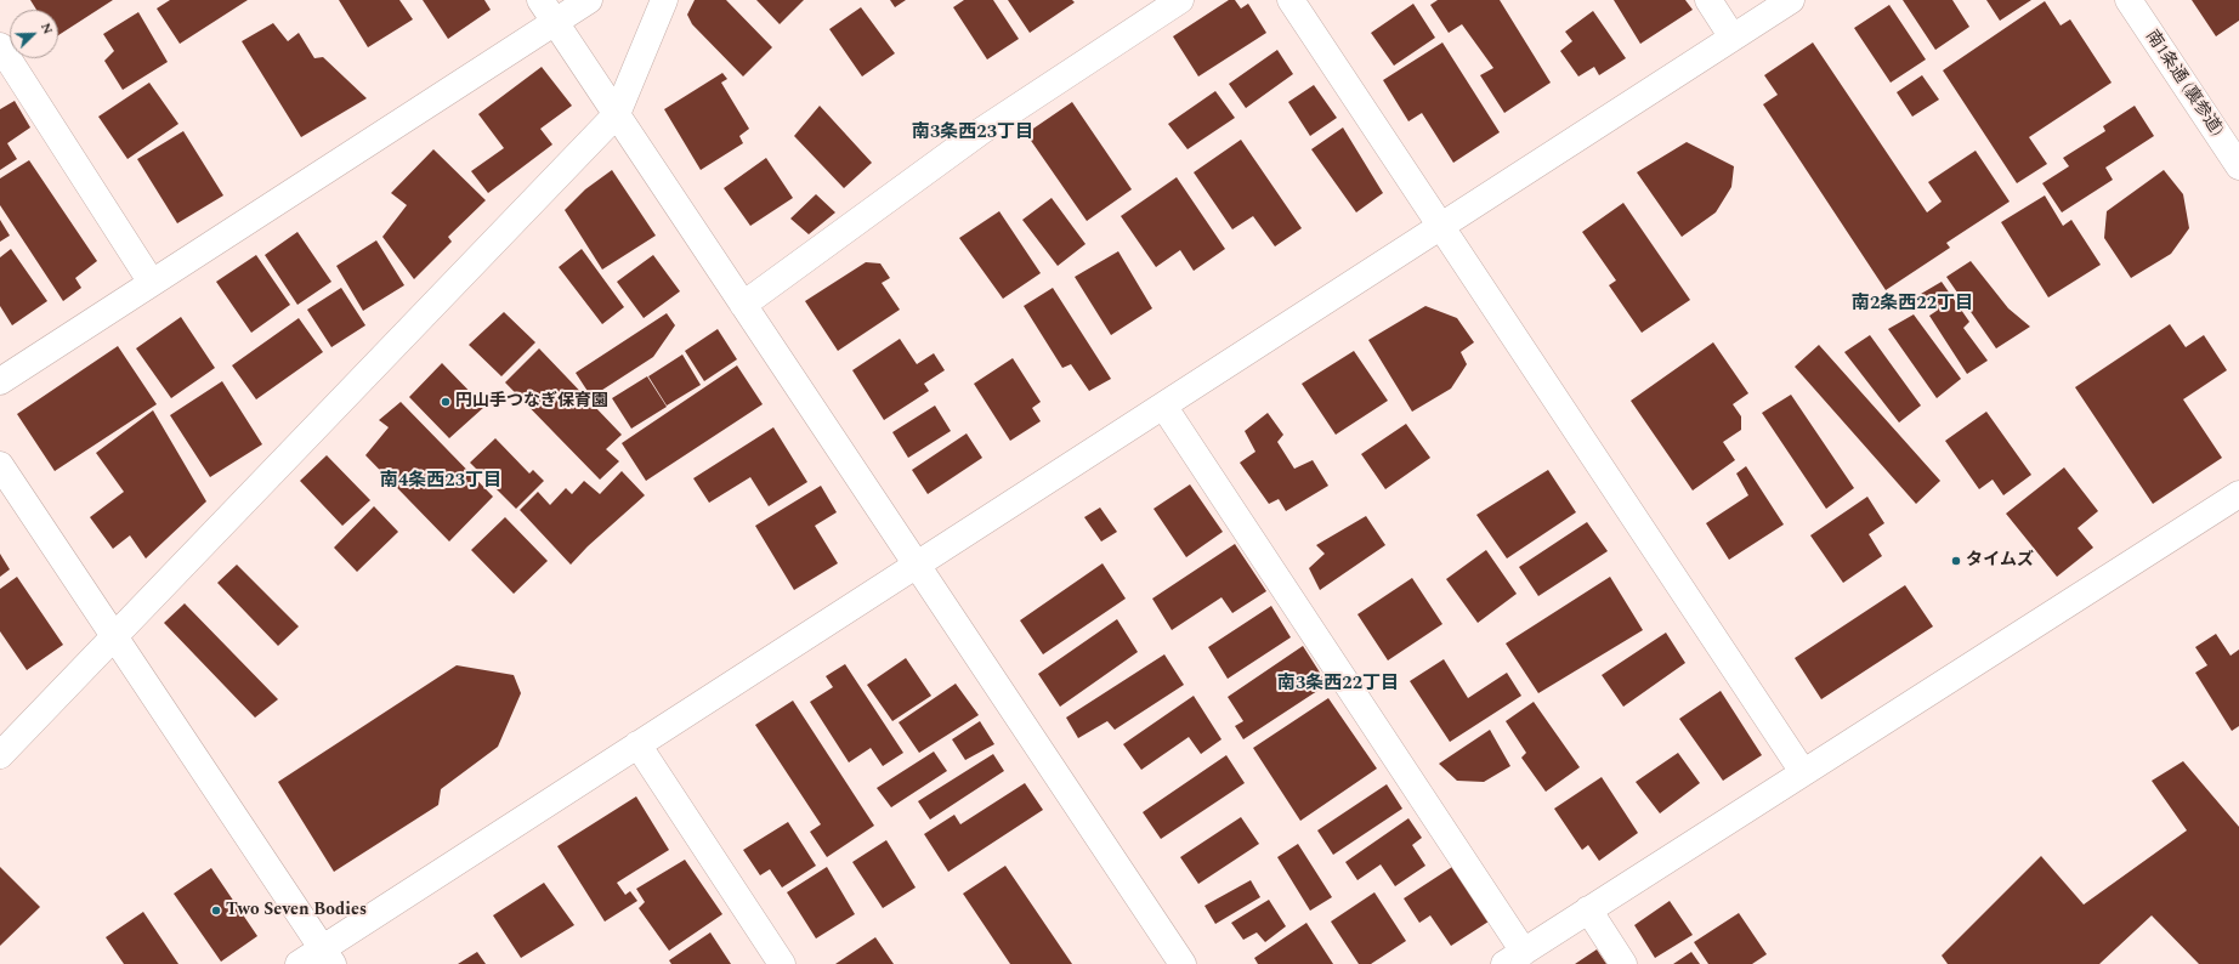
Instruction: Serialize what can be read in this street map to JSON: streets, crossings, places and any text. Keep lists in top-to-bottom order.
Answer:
{
  "streets": {
    "street": ["南1条通 (裏参道)"]
  },
  "districts": [
    "南3条西23丁目",
    "南2条西22丁目",
    "南4条西23丁目",
    "南3条西22丁目"
  ],
  "places": ["円山手つなぎ保育園", "タイムズ", "Two Seven Bodies"],
  "north": "top right"
}
